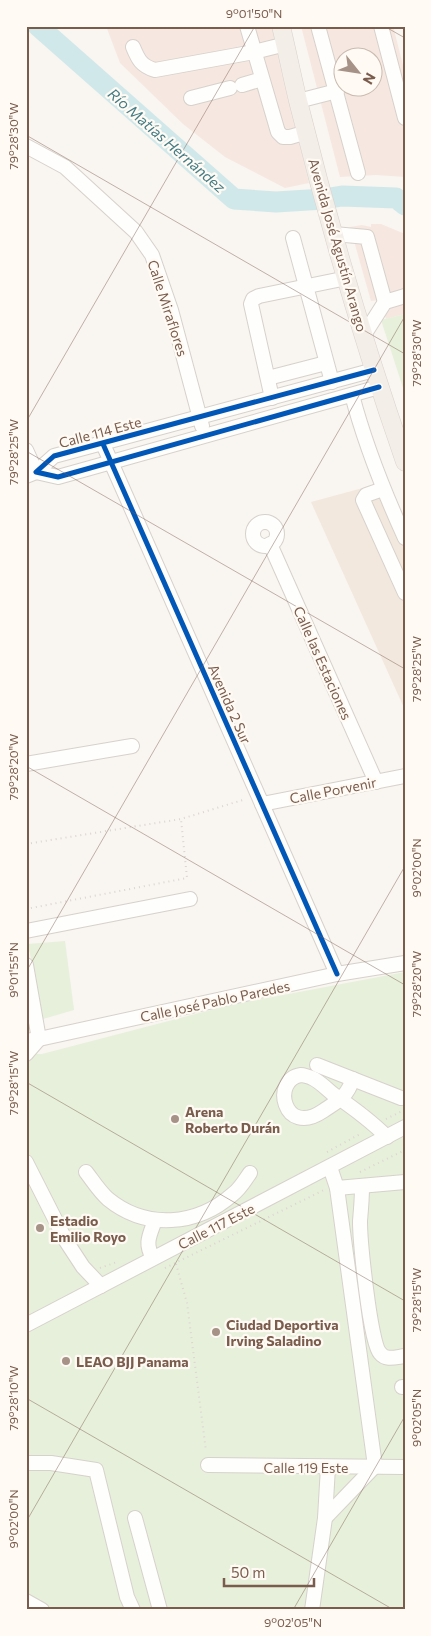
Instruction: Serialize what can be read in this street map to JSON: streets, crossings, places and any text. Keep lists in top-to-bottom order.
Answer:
{
  "streets": {
    "main road": ["Avenida José Agustín Arango"],
    "street": [
      "Calle Miraflores",
      "Calle 114 Este",
      "Calle las Estaciones",
      "Avenida 2 Sur",
      "Calle Porvenir",
      "Calle José Pablo Paredes",
      "Calle 117 Este",
      "Calle 119 Este"
    ]
  },
  "crossings": [
    ["Avenida José Agustín Arango", "Calle 114 Este"],
    ["Calle Miraflores", "Calle 114 Este"],
    ["Calle 114 Este", "Avenida 2 Sur"],
    ["Calle las Estaciones", "Calle Porvenir"],
    ["Avenida 2 Sur", "Calle Porvenir"],
    ["Avenida 2 Sur", "Calle José Pablo Paredes"]
  ],
  "water": ["Río Matías Hernández"],
  "places": [
    "Arena Roberto Durán",
    "Estadio Emilio Royo",
    "Ciudad Deportiva Irving Saladino",
    "LEAO BJJ Panama"
  ],
  "scale_bar": "50 m",
  "north": "bottom right",
  "coordinates": [
    "9°01'50\"N",
    "79°28'30\"W",
    "79°28'25\"W",
    "79°28'20\"W",
    "9°02'00\"N",
    "9°01'55\"N",
    "79°28'15\"W",
    "79°28'10\"W",
    "9°02'05\"N"
  ]
}
